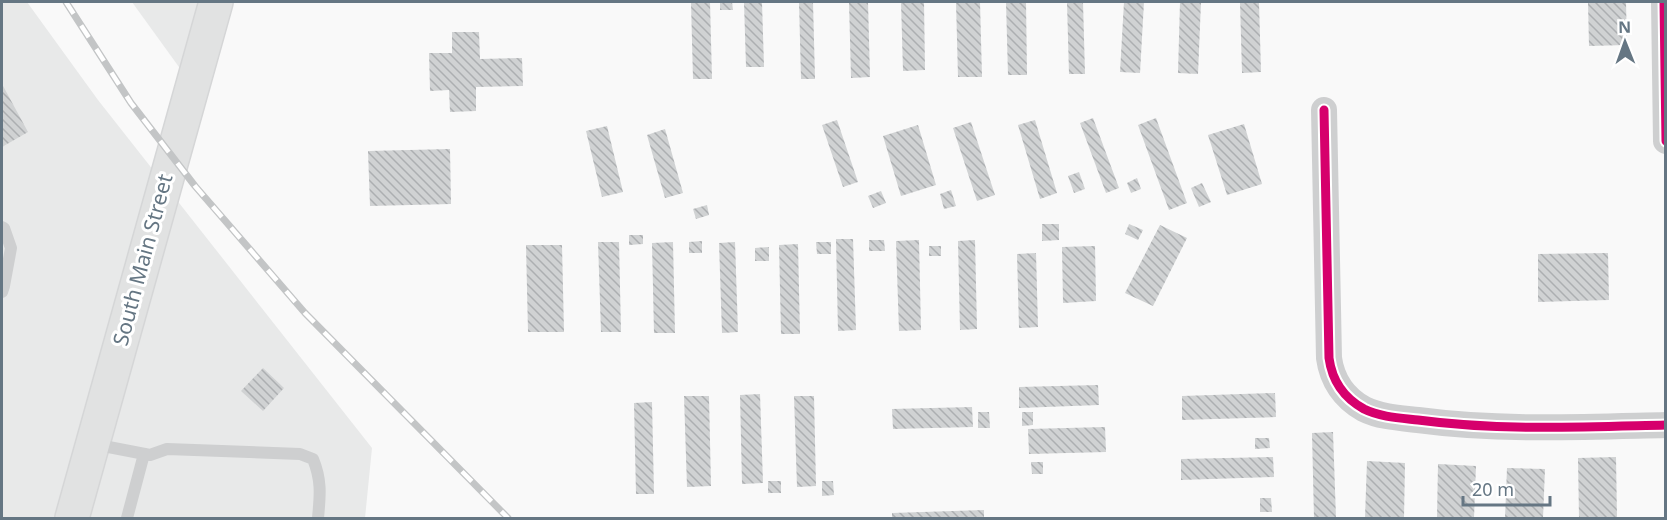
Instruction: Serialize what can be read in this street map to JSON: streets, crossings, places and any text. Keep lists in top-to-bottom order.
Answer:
{
  "streets": {
    "main road": ["South Main Street"]
  },
  "scale_bar": "20 m",
  "north": "top"
}
